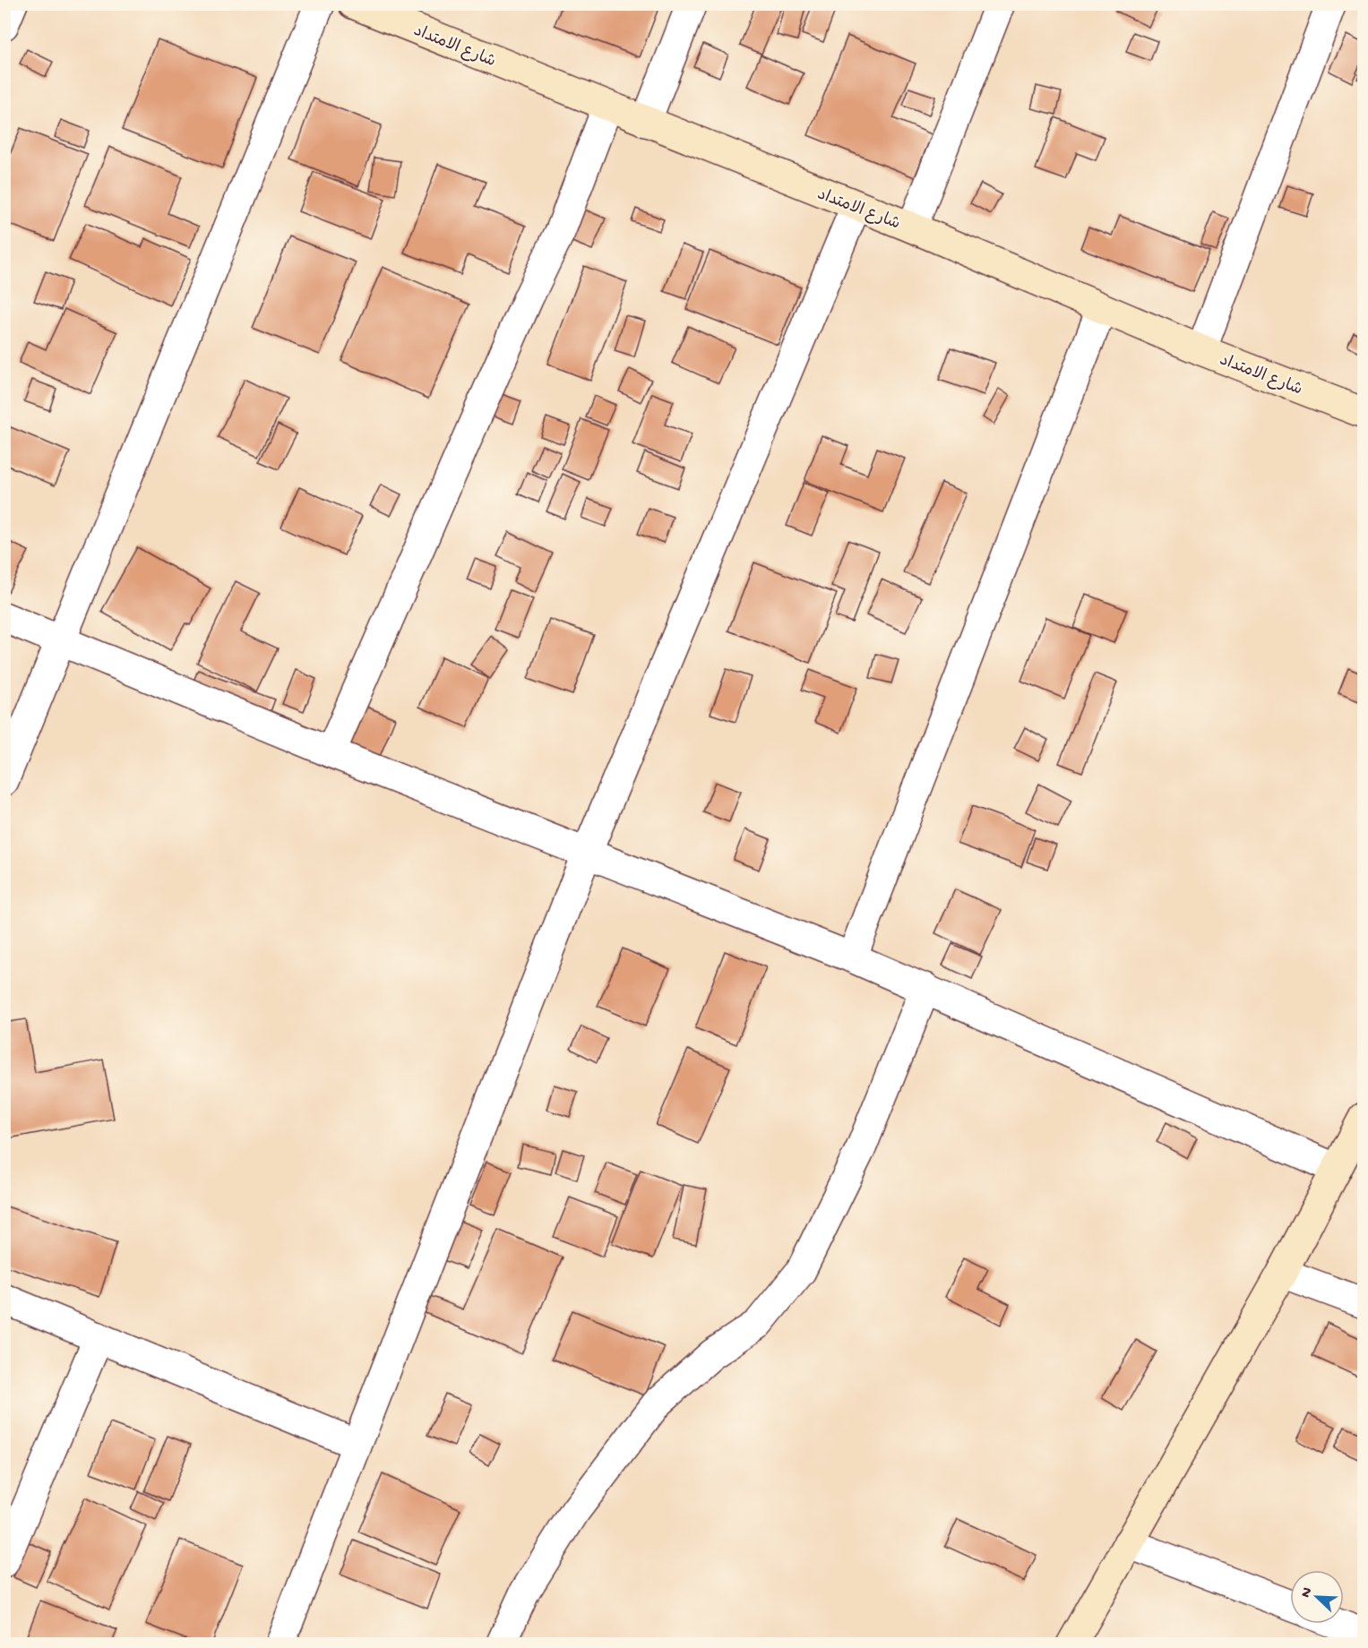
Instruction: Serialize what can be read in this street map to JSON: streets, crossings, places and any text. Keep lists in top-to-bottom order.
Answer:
{
  "streets": {
    "street": ["شارع الامتداد"]
  },
  "north": "top left"
}
